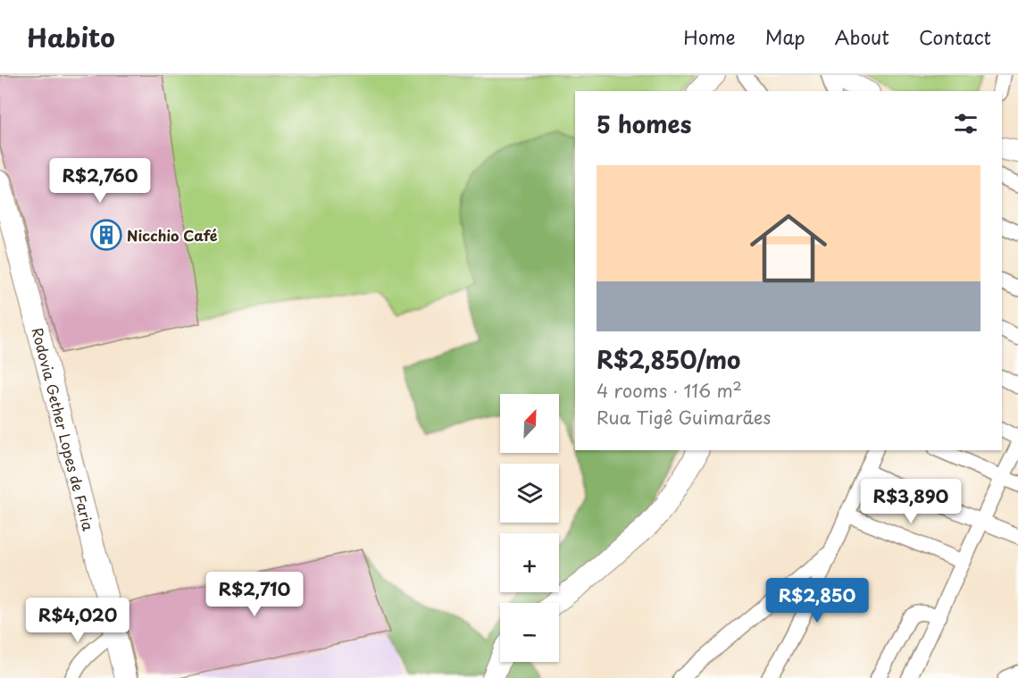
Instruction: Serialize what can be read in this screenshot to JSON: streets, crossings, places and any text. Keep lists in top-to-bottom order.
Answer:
{
  "streets": {
    "street": ["Rodovia Gether Lopes de Faria"]
  },
  "places": {
    "building": ["Nicchio Café"]
  },
  "north": "top right",
  "page": {
    "header": "Habito",
    "nav": [
      "Home",
      "Map",
      "About",
      "Contact"
    ],
    "heading": "5 homes",
    "list": [
      {
        "name": "R$2,850/mo",
        "note": "4 rooms · 116 m² · Rua Tigê Guimarães"
      }
    ],
    "price": [
      "R$2,760",
      "R$3,890",
      "R$2,710",
      "R$2,850",
      "R$4,020"
    ],
    "map_buttons": ["+", "−"]
  }
}
